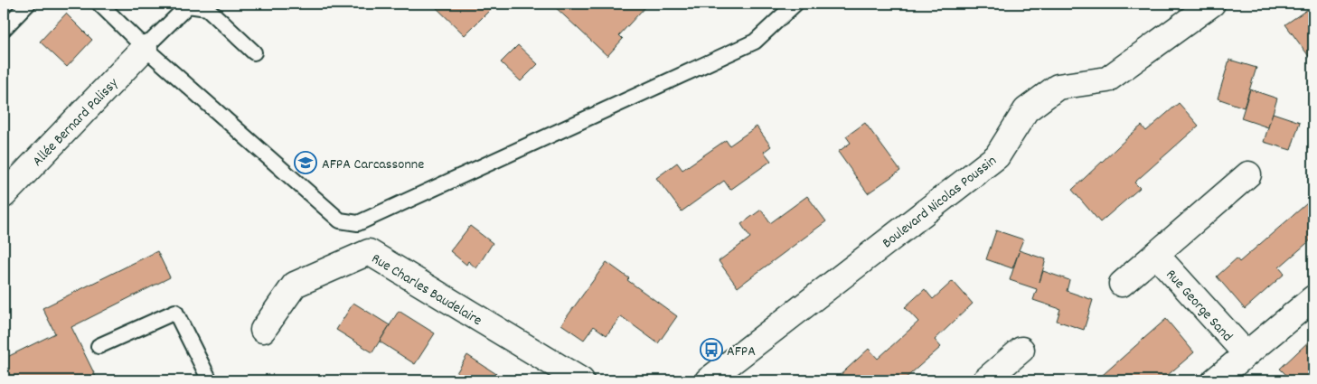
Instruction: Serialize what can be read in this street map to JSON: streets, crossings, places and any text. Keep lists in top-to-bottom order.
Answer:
{
  "streets": {
    "street": [
      "Allée Bernard Palissy",
      "Boulevard Nicolas Poussin",
      "Rue Charles Baudelaire",
      "Rue George Sand"
    ]
  },
  "places": {
    "school or university": ["AFPA Carcassonne"],
    "bus stop": ["AFPA"]
  }
}
